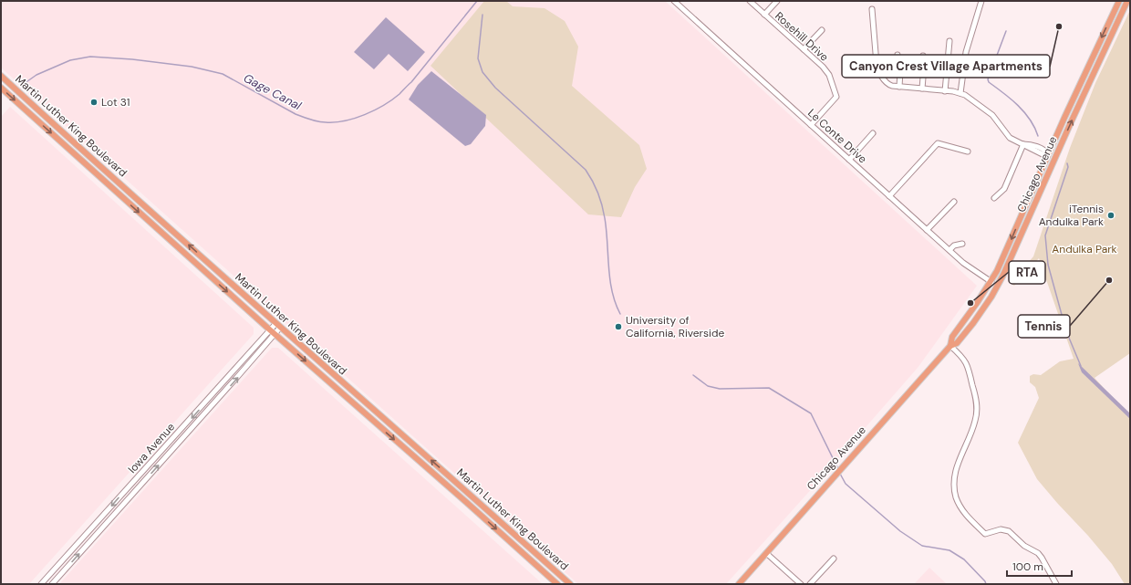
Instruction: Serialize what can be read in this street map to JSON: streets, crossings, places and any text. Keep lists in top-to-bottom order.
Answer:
{
  "streets": {
    "main road": ["Martin Luther King Boulevard", "Chicago Avenue"],
    "street": ["Rosehill Drive", "Le Conte Drive", "Iowa Avenue"]
  },
  "crossings": [
    ["Rosehill Drive", "Le Conte Drive"],
    ["Martin Luther King Boulevard", "Iowa Avenue"],
    ["Le Conte Drive", "Chicago Avenue"]
  ],
  "water": ["Gage Canal"],
  "parks": ["Andulka Park"],
  "places": [
    "Canyon Crest Village Apartments",
    "Lot 31",
    "iTennis Andulka Park",
    "Tennis",
    "RTA",
    "University of California, Riverside"
  ],
  "scale_bar": "100 m"
}
